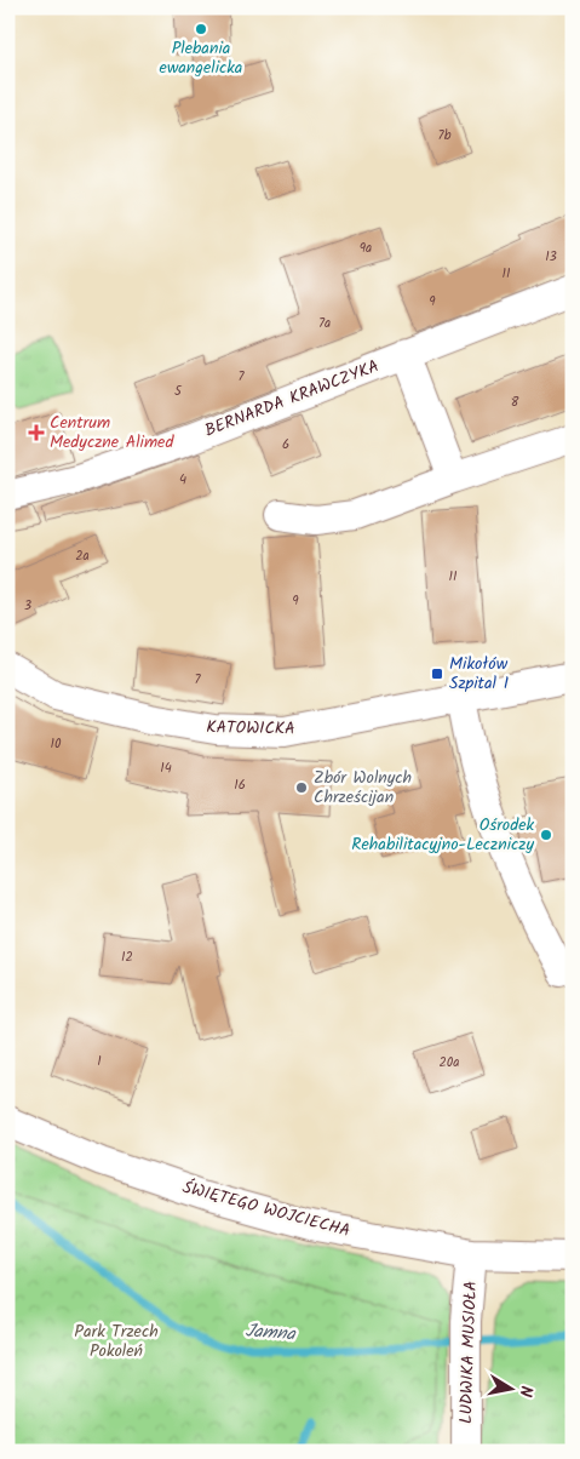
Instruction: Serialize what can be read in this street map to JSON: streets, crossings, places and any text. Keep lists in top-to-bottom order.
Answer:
{
  "streets": {
    "street": [
      "BERNARDA KRAWCZYKA",
      "KATOWICKA",
      "ŚWIĘTEGO WOJCIECHA",
      "LUDWIKA MUSIOŁA"
    ]
  },
  "crossings": [
    ["ŚWIĘTEGO WOJCIECHA", "LUDWIKA MUSIOŁA"]
  ],
  "water": ["Jamna"],
  "parks": ["Park Trzech Pokoleń"],
  "places": {
    "other": ["Plebania ewangelicka", "Zbór Wolnych Chrześcijan", "Ośrodek Rehabilitacyjno-Leczniczy"],
    "health": ["Centrum Medyczne Alimed"],
    "transit": ["Mikołów Szpital I"]
  },
  "house_numbers": [
    "7b",
    "9a",
    "13",
    "11",
    "9",
    "7a",
    "7",
    "5",
    "8",
    "6",
    "4",
    "2a",
    "11",
    "9",
    "3",
    "7",
    "10",
    "14",
    "16",
    "12",
    "1",
    "20a"
  ],
  "north": "right"
}
